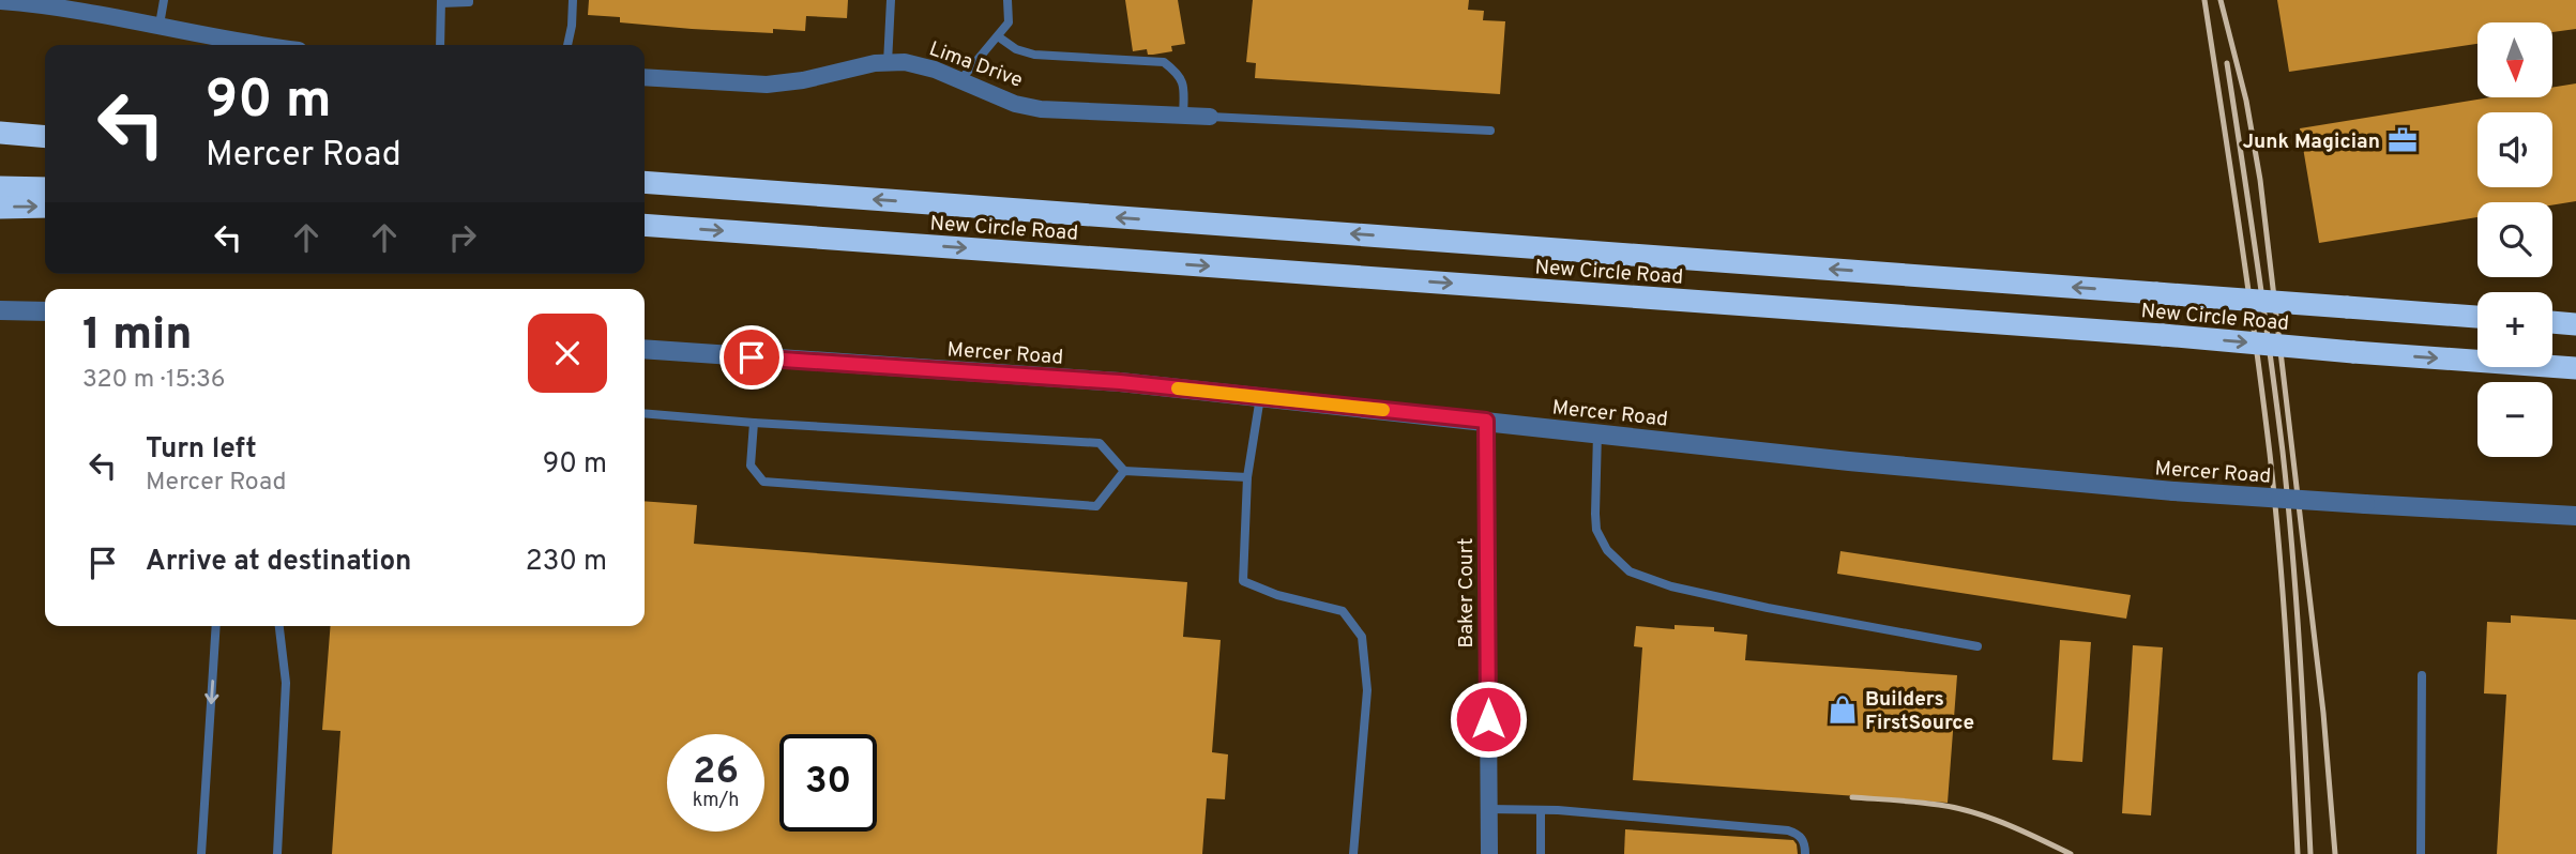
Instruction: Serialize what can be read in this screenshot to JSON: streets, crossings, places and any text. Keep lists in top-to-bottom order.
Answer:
{
  "streets": {
    "highway": ["New Circle Road"],
    "street": ["Lima Drive", "Mercer Road", "Baker Court"]
  },
  "crossings": [
    ["Mercer Road", "Baker Court"]
  ],
  "places": {
    "office": ["Junk Magician"],
    "shop": ["Builders FirstSource"]
  },
  "north": "bottom",
  "page": {
    "map_buttons": ["+", "−"],
    "turn": ["90 m", "Mercer Road"],
    "heading": ["1 min", "320 m · 15:36"],
    "list": [
      {
        "name": "Turn left",
        "note": "Mercer Road",
        "value": "90 m"
      },
      {
        "name": "Arrive at destination",
        "value": "230 m"
      }
    ],
    "speed": "26 km/h",
    "limit": "30"
  }
}
